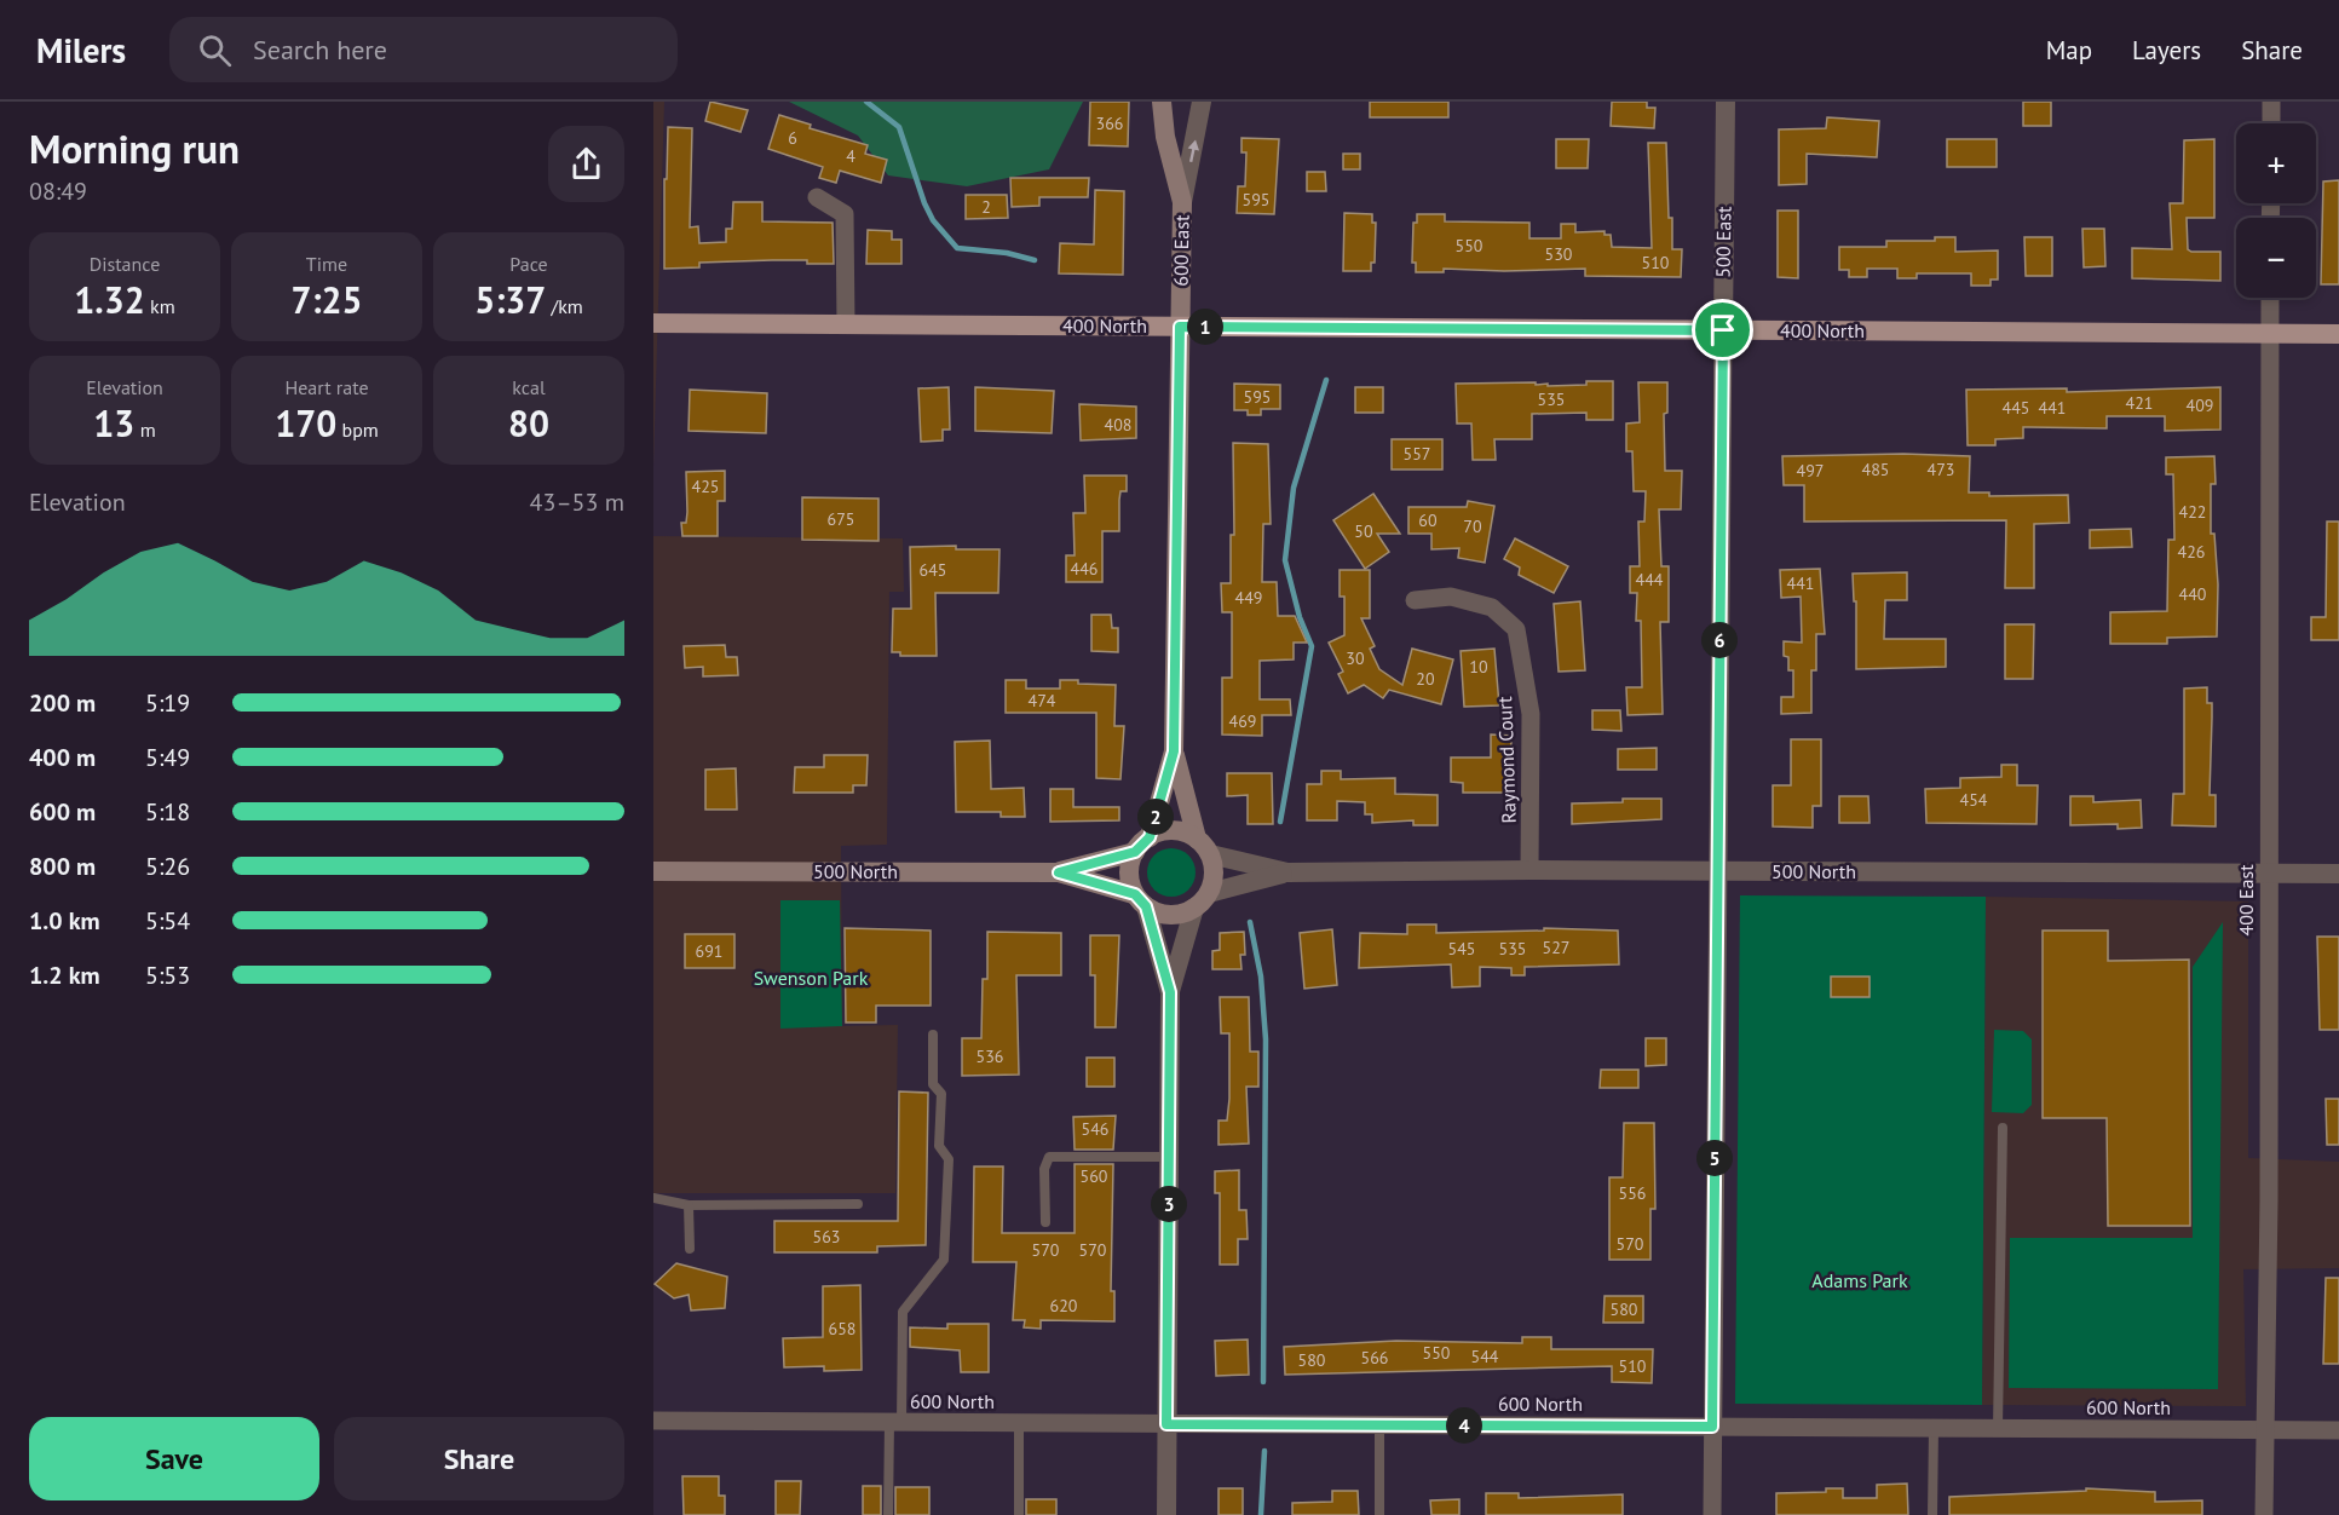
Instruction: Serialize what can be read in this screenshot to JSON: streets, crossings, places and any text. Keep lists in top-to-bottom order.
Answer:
{
  "streets": {
    "main road": ["600 East", "400 North", "500 North"],
    "street": [
      "500 East",
      "Raymond Court",
      "400 East",
      "600 North"
    ]
  },
  "crossings": [
    ["500 East", "400 North"],
    ["500 East", "500 North"],
    ["500 East", "600 North"],
    ["600 East", "400 North"],
    ["600 East", "500 North"],
    ["400 North", "400 East"],
    ["Raymond Court", "500 North"],
    ["500 North", "400 East"],
    ["400 East", "600 North"]
  ],
  "parks": ["Swenson Park", "Adams Park"],
  "house_numbers": [
    "366",
    "6",
    "4",
    "595",
    "2",
    "550",
    "530",
    "510",
    "595",
    "535",
    "421",
    "409",
    "445",
    "441",
    "408",
    "557",
    "485",
    "473",
    "497",
    "425",
    "422",
    "675",
    "60",
    "70",
    "50",
    "426",
    "446",
    "645",
    "444",
    "441",
    "440",
    "449",
    "30",
    "10",
    "20",
    "474",
    "469",
    "454",
    "527",
    "545",
    "535",
    "691",
    "536",
    "546",
    "560",
    "556",
    "563",
    "570",
    "570",
    "570",
    "620",
    "580",
    "658",
    "550",
    "544",
    "566",
    "580",
    "510"
  ],
  "page": {
    "header": "Milers",
    "search": "Search here",
    "nav": ["Map", "Layers", "Share"],
    "heading": ["Morning run", "08:49"],
    "map_buttons": ["+", "−"],
    "stats": [
      ["Distance", "1.32 km"],
      ["Time", "7:25"],
      ["Pace", "5:37 /km"],
      ["Elevation", "13 m"],
      ["Heart rate", "170 bpm"],
      ["kcal", "80"]
    ],
    "pins": [
      "1",
      "6",
      "2",
      "5",
      "3",
      "4"
    ],
    "chart": ["Elevation", "43–53 m"],
    "list": [
      {
        "name": "200 m",
        "note": "5:19"
      },
      {
        "name": "400 m",
        "note": "5:49"
      },
      {
        "name": "600 m",
        "note": "5:18"
      },
      {
        "name": "800 m",
        "note": "5:26"
      },
      {
        "name": "1.0 km",
        "note": "5:54"
      },
      {
        "name": "1.2 km",
        "note": "5:53"
      }
    ],
    "buttons": ["Save", "Share"]
  }
}
